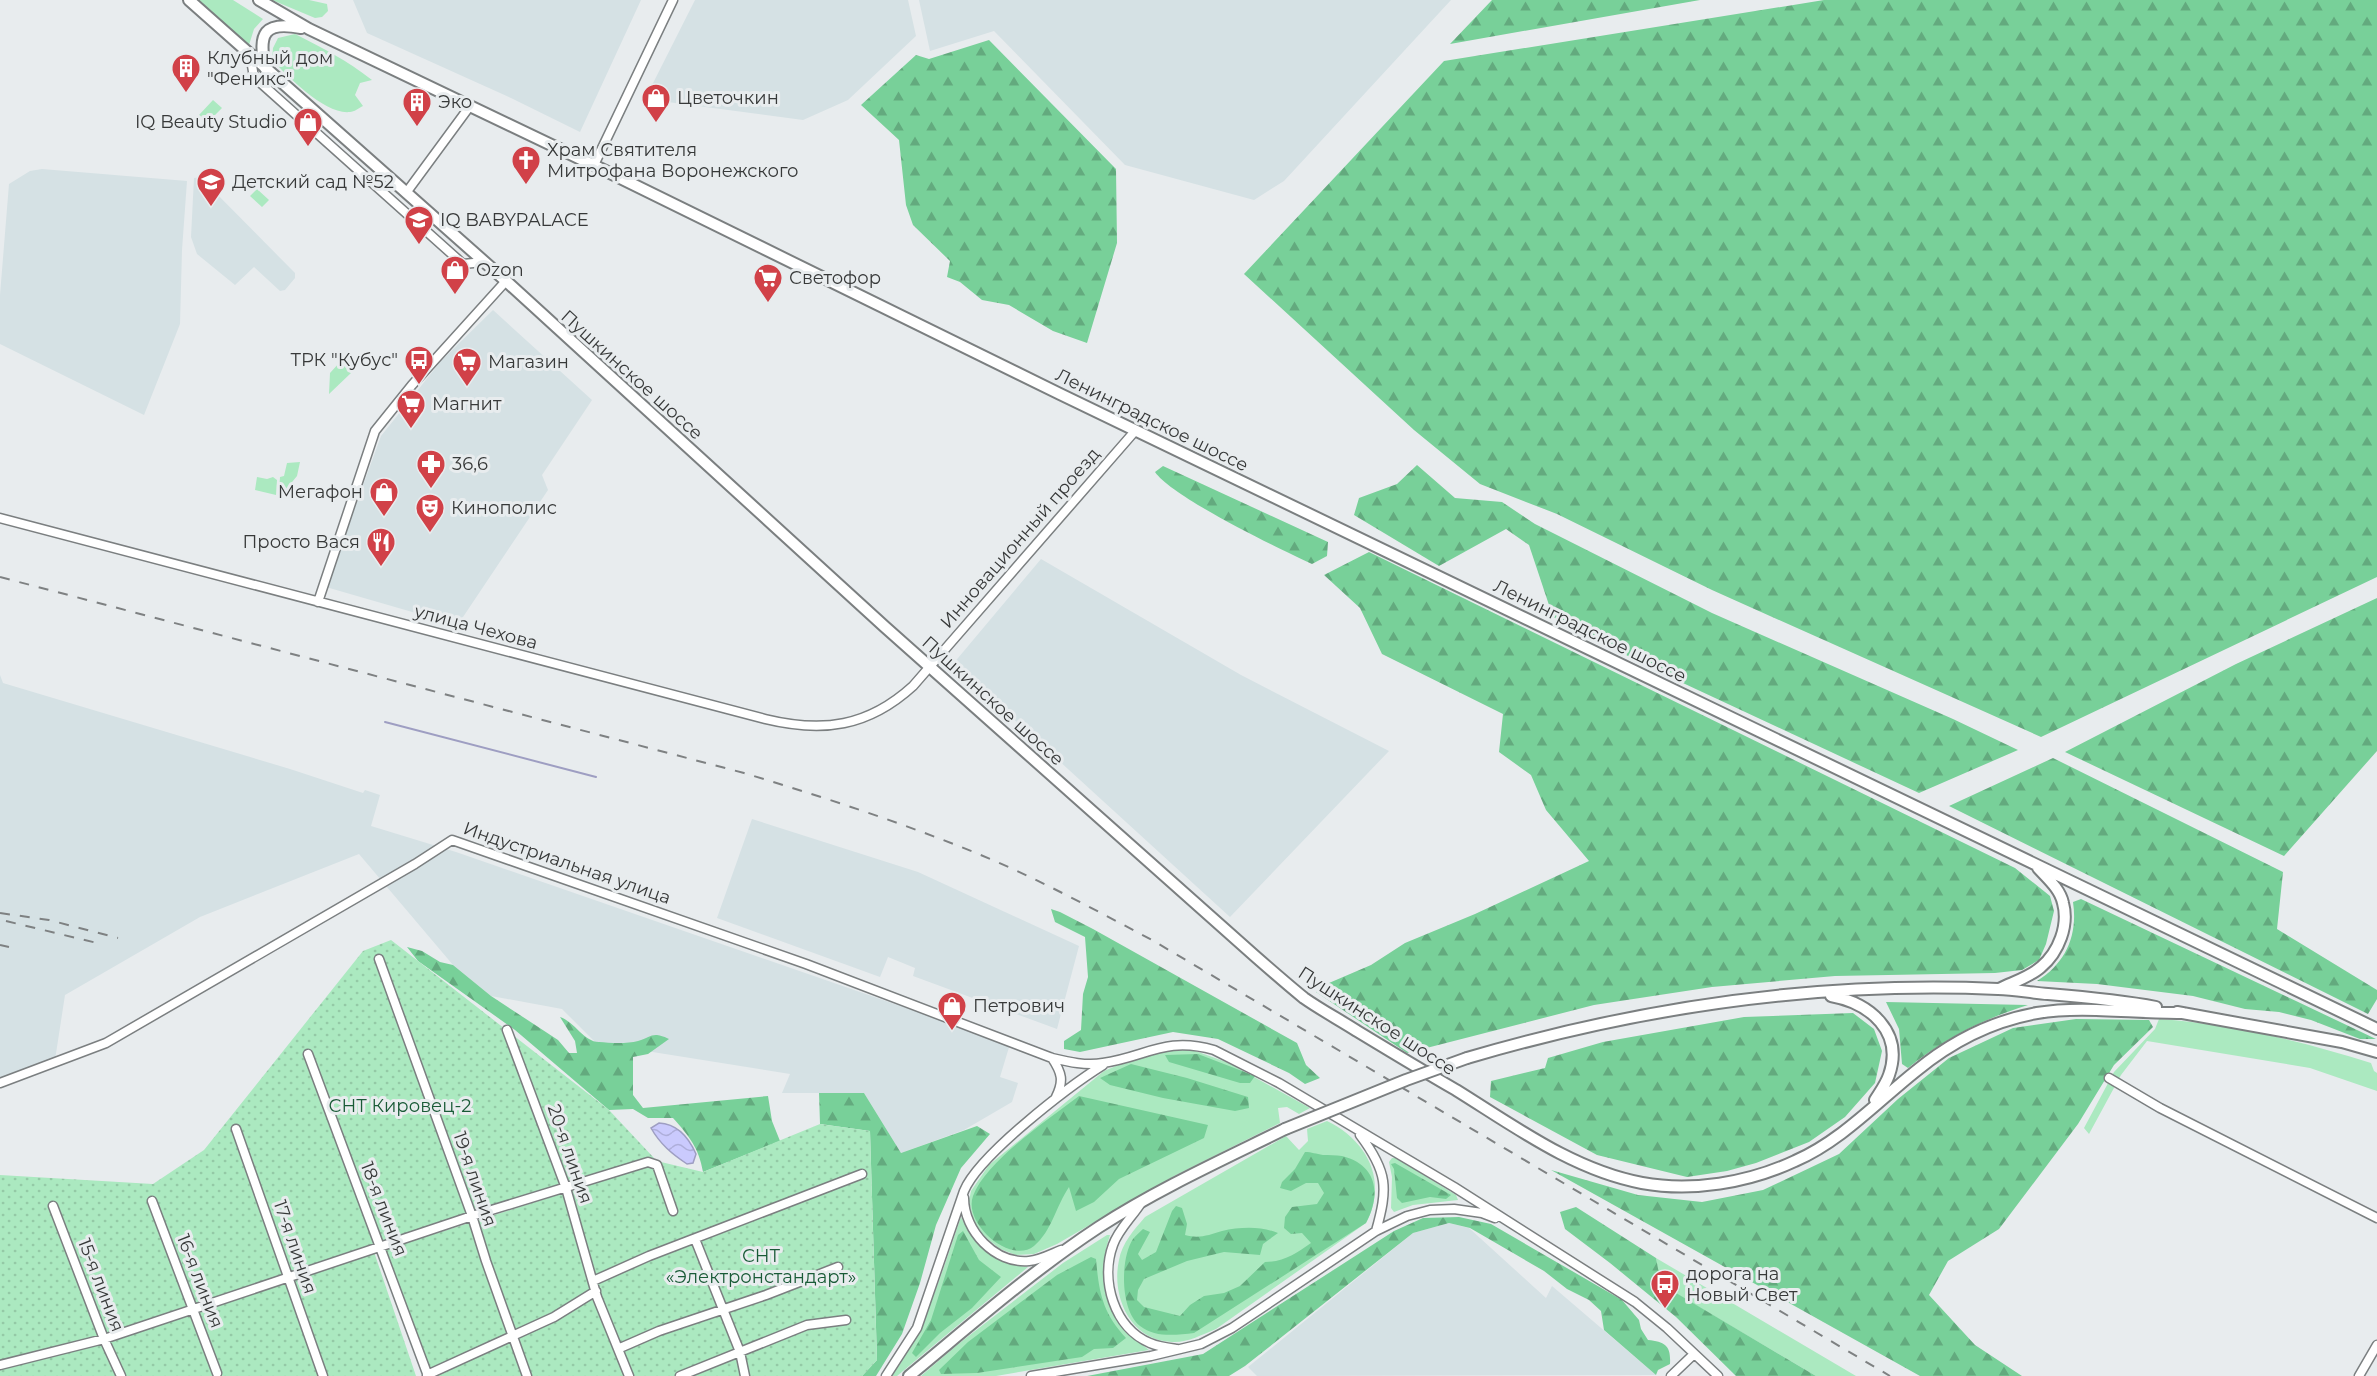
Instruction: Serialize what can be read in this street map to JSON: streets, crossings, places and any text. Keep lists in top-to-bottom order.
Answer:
{
  "streets": {
    "main road": ["Пушкинское шоссе", "Ленинградское шоссе"],
    "street": [
      "Инновационный проезд",
      "улица Чехова",
      "Индустриальная улица",
      "20-я линия",
      "19-я линия",
      "18-я линия",
      "17-я линия",
      "16-я линия",
      "15-я линия"
    ]
  },
  "crossings": [
    ["Пушкинское шоссе", "Инновационный проезд"],
    ["Пушкинское шоссе", "улица Чехова"],
    ["Ленинградское шоссе", "Инновационный проезд"],
    ["Инновационный проезд", "улица Чехова"]
  ],
  "parks": ["СНТ Кировец-2", "СНТ «Электронстандарт»"],
  "places": {
    "building": ["Клубный дом \"Феникс\"", "Эко"],
    "shop": [
      "Цветочкин",
      "IQ Beauty Studio",
      "Ozon",
      "Мегафон",
      "Петрович"
    ],
    "church": ["Храм Святителя Митрофана Воронежского"],
    "school or university": ["Детский сад №52", "IQ BABYPALACE"],
    "supermarket": ["Светофор", "Магазин", "Магнит"],
    "bus stop": ["ТРК \"Кубус\"", "дорога на Новый Свет"],
    "pharmacy": ["36,6"],
    "theatre": ["Кинополис"],
    "restaurant": ["Просто Вася"]
  }
}
